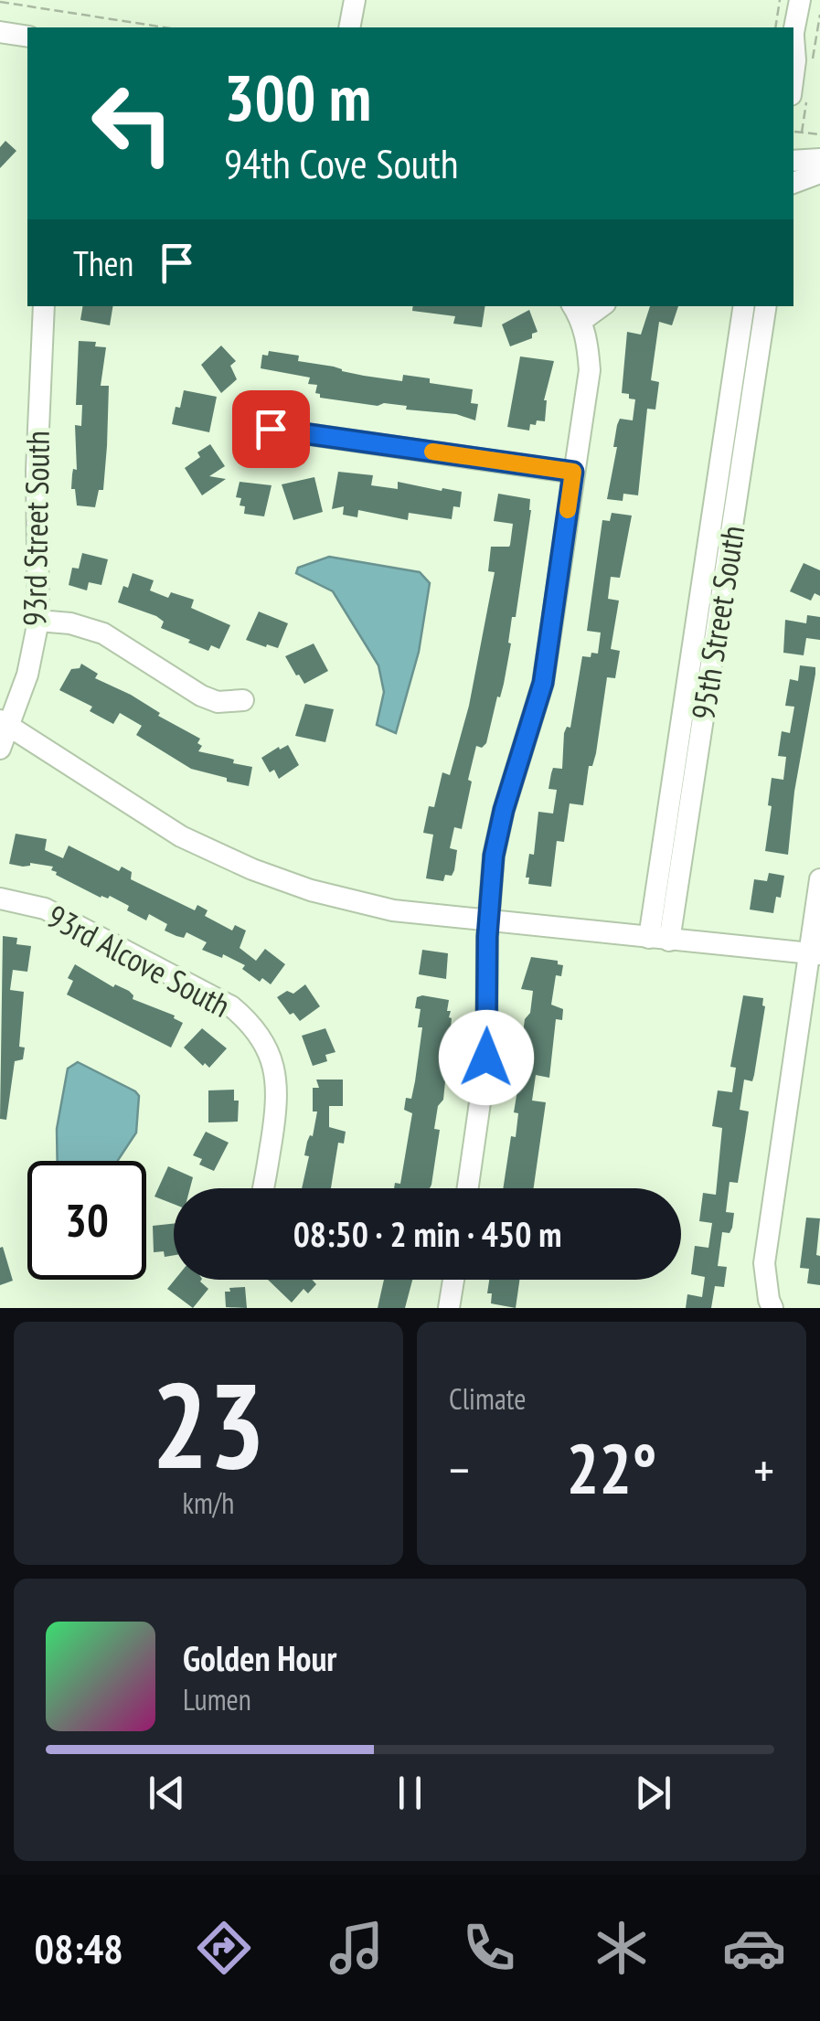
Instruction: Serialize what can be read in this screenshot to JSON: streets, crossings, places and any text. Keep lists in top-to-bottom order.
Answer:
{
  "streets": {
    "street": ["93rd Street South", "95th Street South", "93rd Alcove South"]
  },
  "page": {
    "turn": ["300 m", "94th Cove South"],
    "then": "Then",
    "limit": "30",
    "trip": "08:50 · 2 min · 450 m",
    "tile": [
      ["23", "km/h"],
      "Climate"
    ],
    "heat": ["−", "22°", "+"],
    "song": ["Golden Hour", "Lumen"],
    "tabs": "08:48"
  }
}
